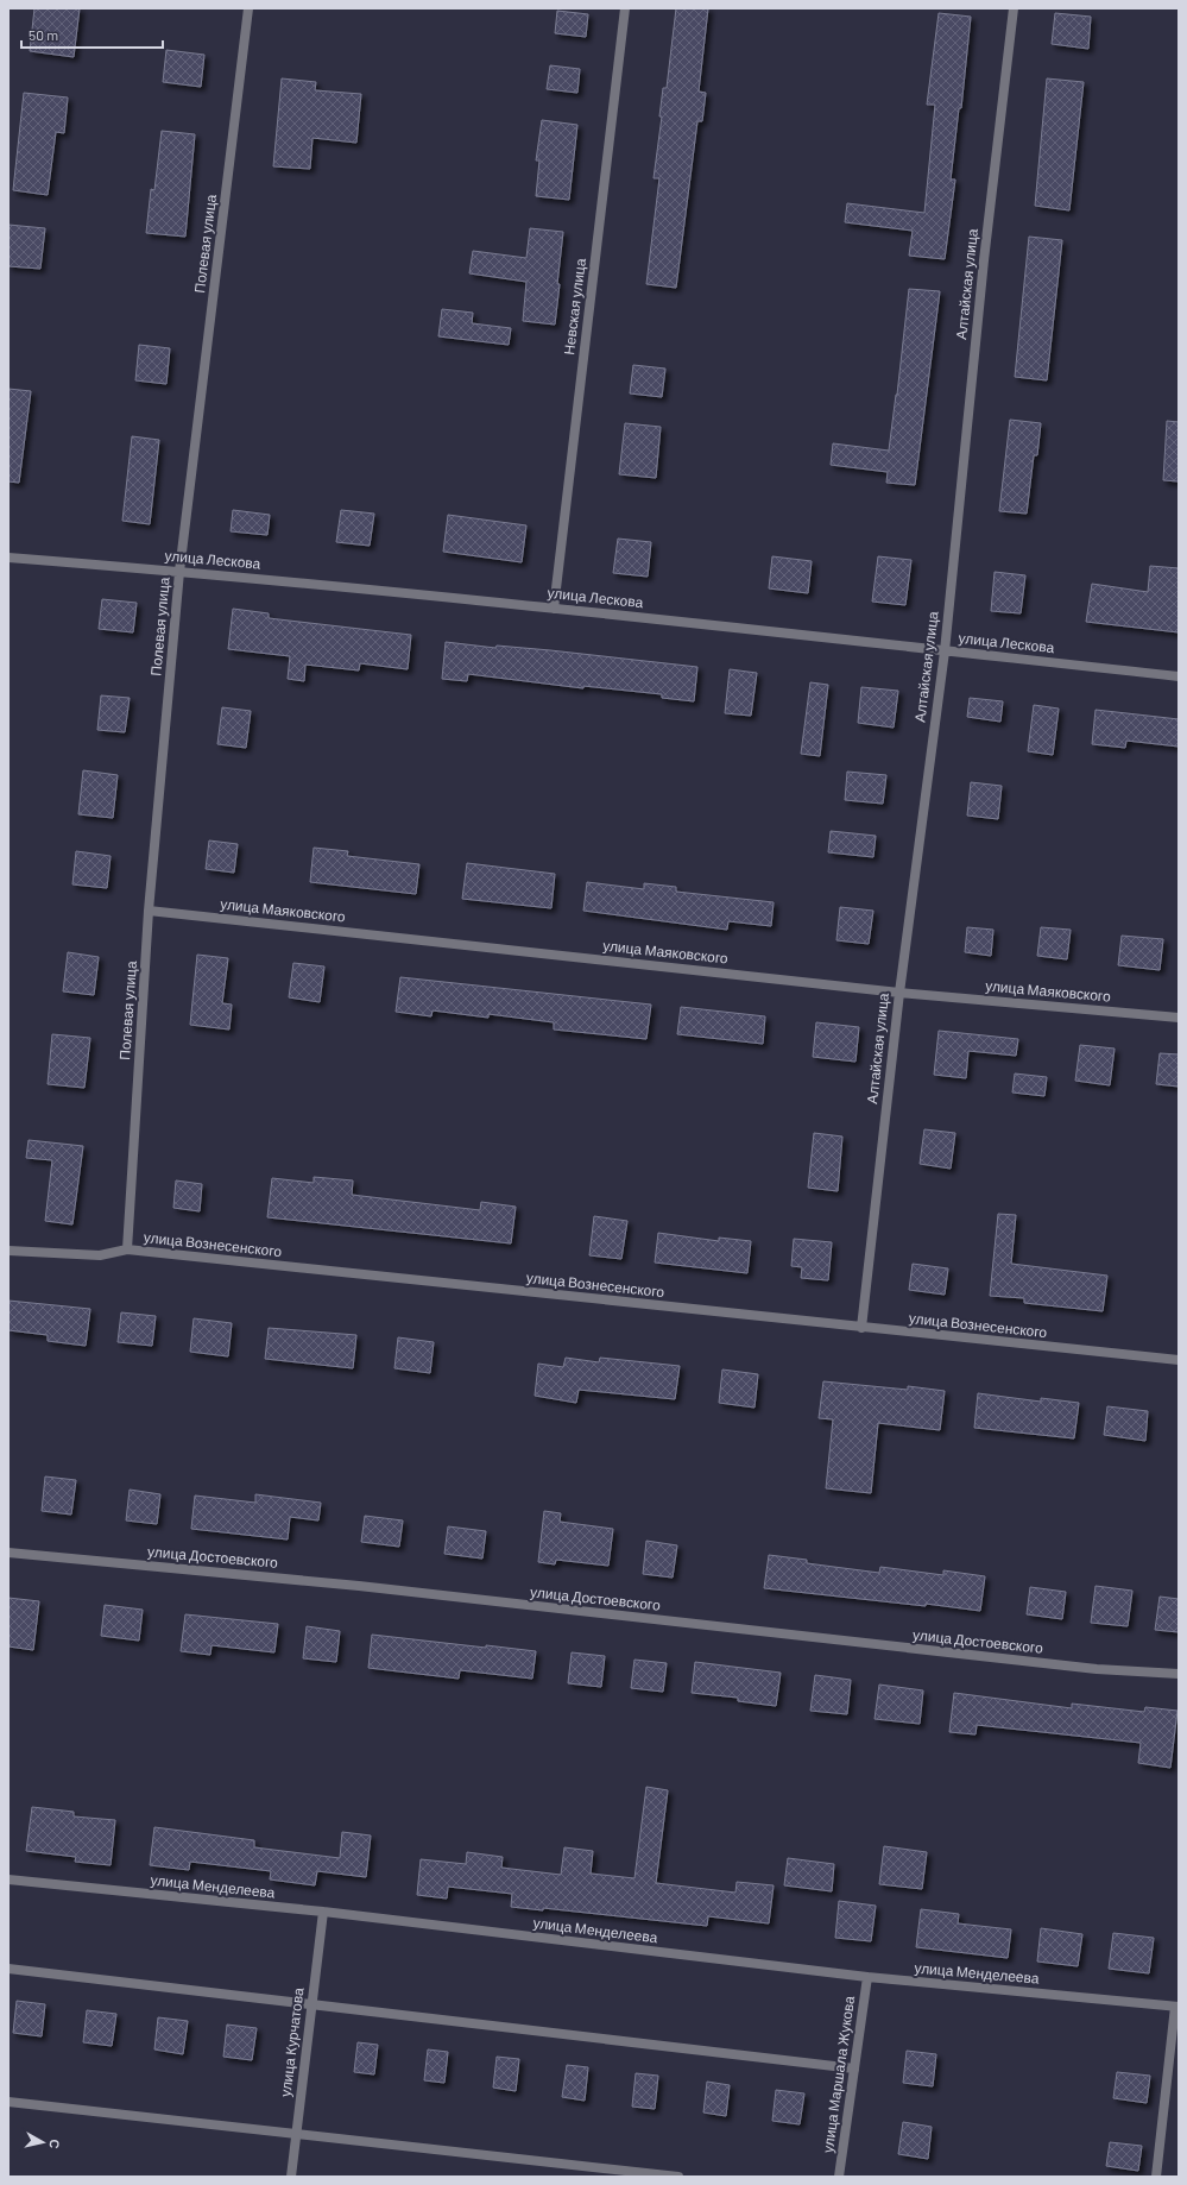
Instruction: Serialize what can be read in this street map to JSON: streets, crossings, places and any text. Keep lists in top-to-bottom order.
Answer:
{
  "streets": {
    "street": [
      "Полевая улица",
      "Алтайская улица",
      "Невская улица",
      "улица Лескова",
      "улица Маяковского",
      "улица Вознесенского",
      "улица Достоевского",
      "улица Менделеева",
      "улица Курчатова",
      "улица Маршала Жукова"
    ]
  },
  "crossings": [
    ["Полевая улица", "улица Лескова"],
    ["Полевая улица", "улица Маяковского"],
    ["Полевая улица", "улица Вознесенского"],
    ["Алтайская улица", "улица Лескова"],
    ["Алтайская улица", "улица Маяковского"],
    ["Алтайская улица", "улица Вознесенского"],
    ["Невская улица", "улица Лескова"],
    ["улица Менделеева", "улица Курчатова"],
    ["улица Менделеева", "улица Маршала Жукова"]
  ],
  "scale_bar": "50 m",
  "north": "right"
}
